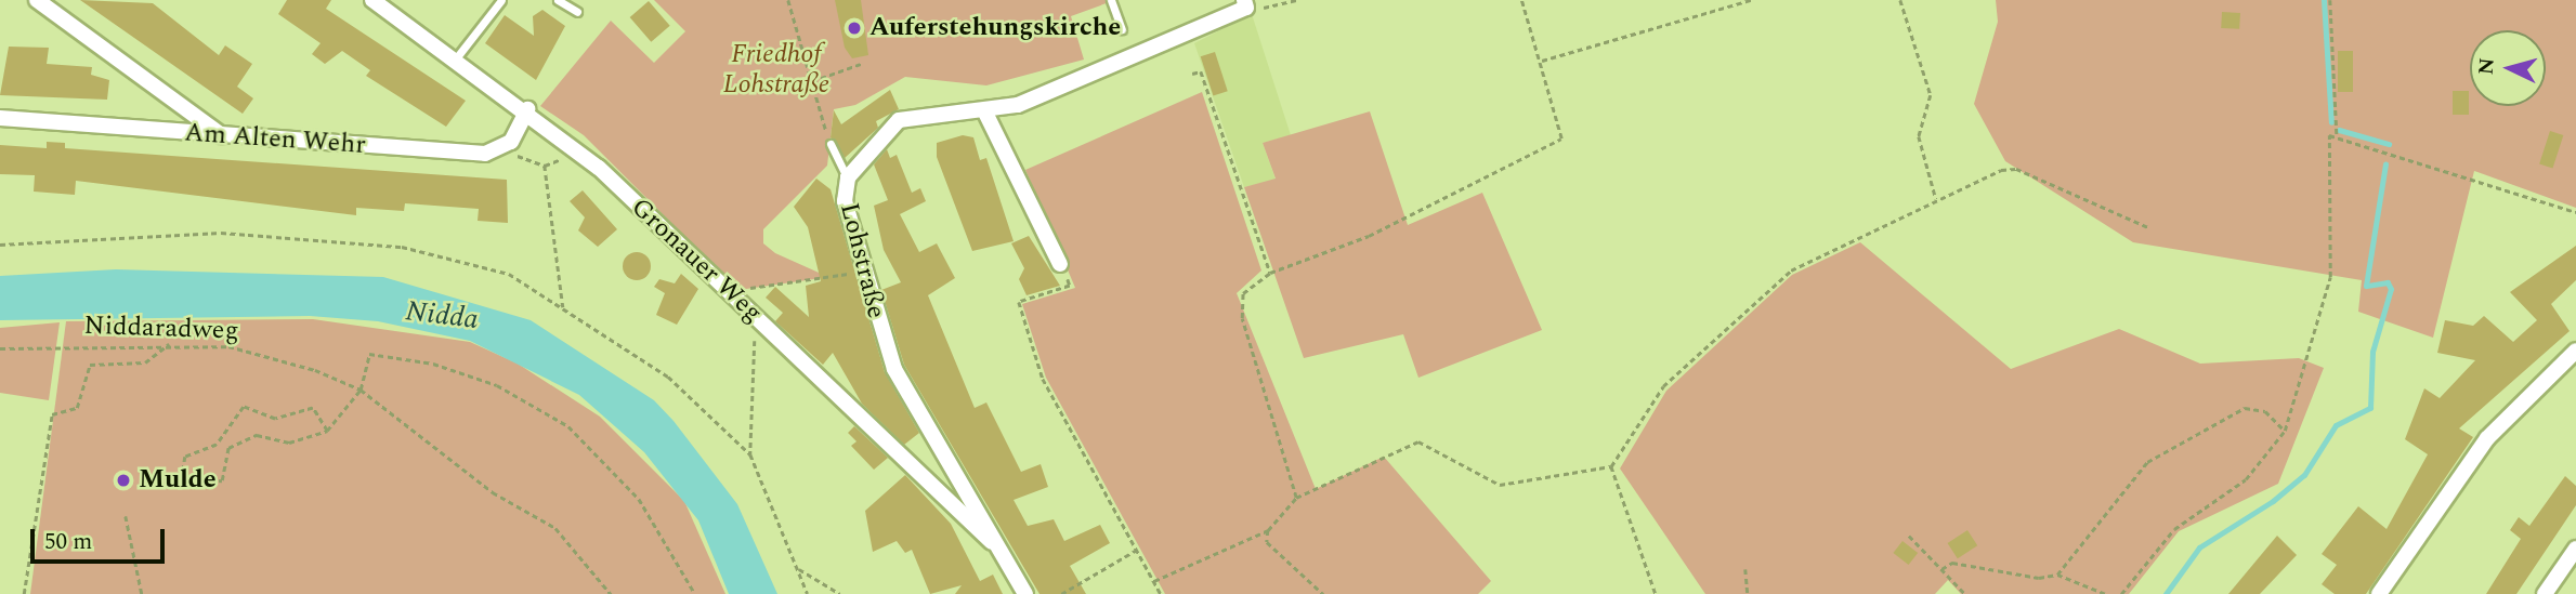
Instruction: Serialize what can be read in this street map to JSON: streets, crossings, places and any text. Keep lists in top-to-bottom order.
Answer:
{
  "streets": {
    "street": ["Am Alten Wehr", "Gronauer Weg", "Lohstraße"],
    "path": ["Niddaradweg"]
  },
  "crossings": [
    ["Gronauer Weg", "Lohstraße"]
  ],
  "water": ["Nidda"],
  "parks": ["Friedhof Lohstraße"],
  "places": ["Auferstehungskirche", "Mulde"],
  "scale_bar": "50 m",
  "north": "left"
}
